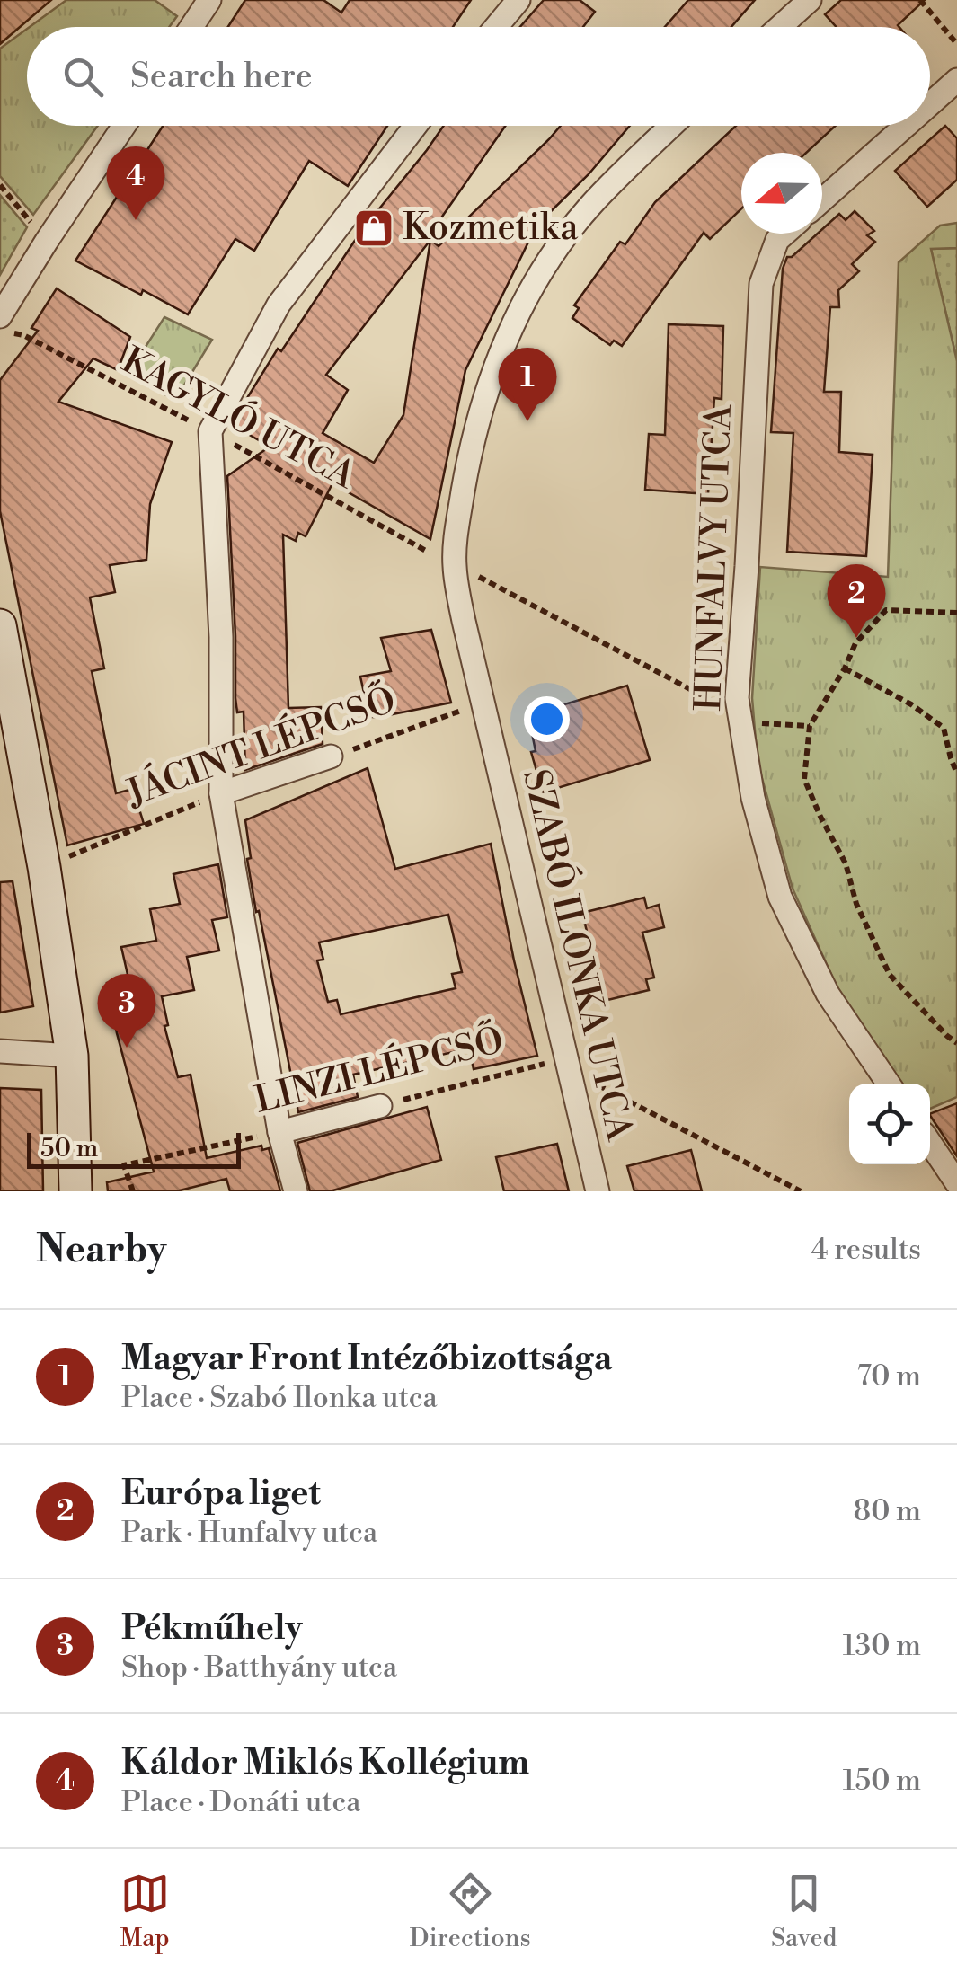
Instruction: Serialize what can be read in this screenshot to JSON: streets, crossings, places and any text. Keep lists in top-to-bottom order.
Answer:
{
  "streets": {
    "street": [
      "HUNFALVY UTCA",
      "JÁCINT LÉPCSŐ",
      "SZABÓ ILONKA UTCA",
      "LINZI LÉPCSŐ"
    ],
    "path": ["KAGYLÓ UTCA"]
  },
  "crossings": [
    ["JÁCINT LÉPCSŐ", "SZABÓ ILONKA UTCA"]
  ],
  "places": {
    "shop": ["Kozmetika"]
  },
  "scale_bar": "50 m",
  "north": "left",
  "page": {
    "search": "Search here",
    "pins": [
      "4",
      "1",
      "2",
      "3"
    ],
    "scale": "50 m",
    "heading": ["Nearby", "4 results"],
    "list": [
      {
        "mark": "1",
        "name": "Magyar Front Intézőbizottsága",
        "note": "Place · Szabó Ilonka utca",
        "value": "70 m"
      },
      {
        "mark": "2",
        "name": "Európa liget",
        "note": "Park · Hunfalvy utca",
        "value": "80 m"
      },
      {
        "mark": "3",
        "name": "Pékműhely",
        "note": "Shop · Batthyány utca",
        "value": "130 m"
      },
      {
        "mark": "4",
        "name": "Káldor Miklós Kollégium",
        "note": "Place · Donáti utca",
        "value": "150 m"
      }
    ],
    "nav": ["Map", "Directions", "Saved"]
  }
}
